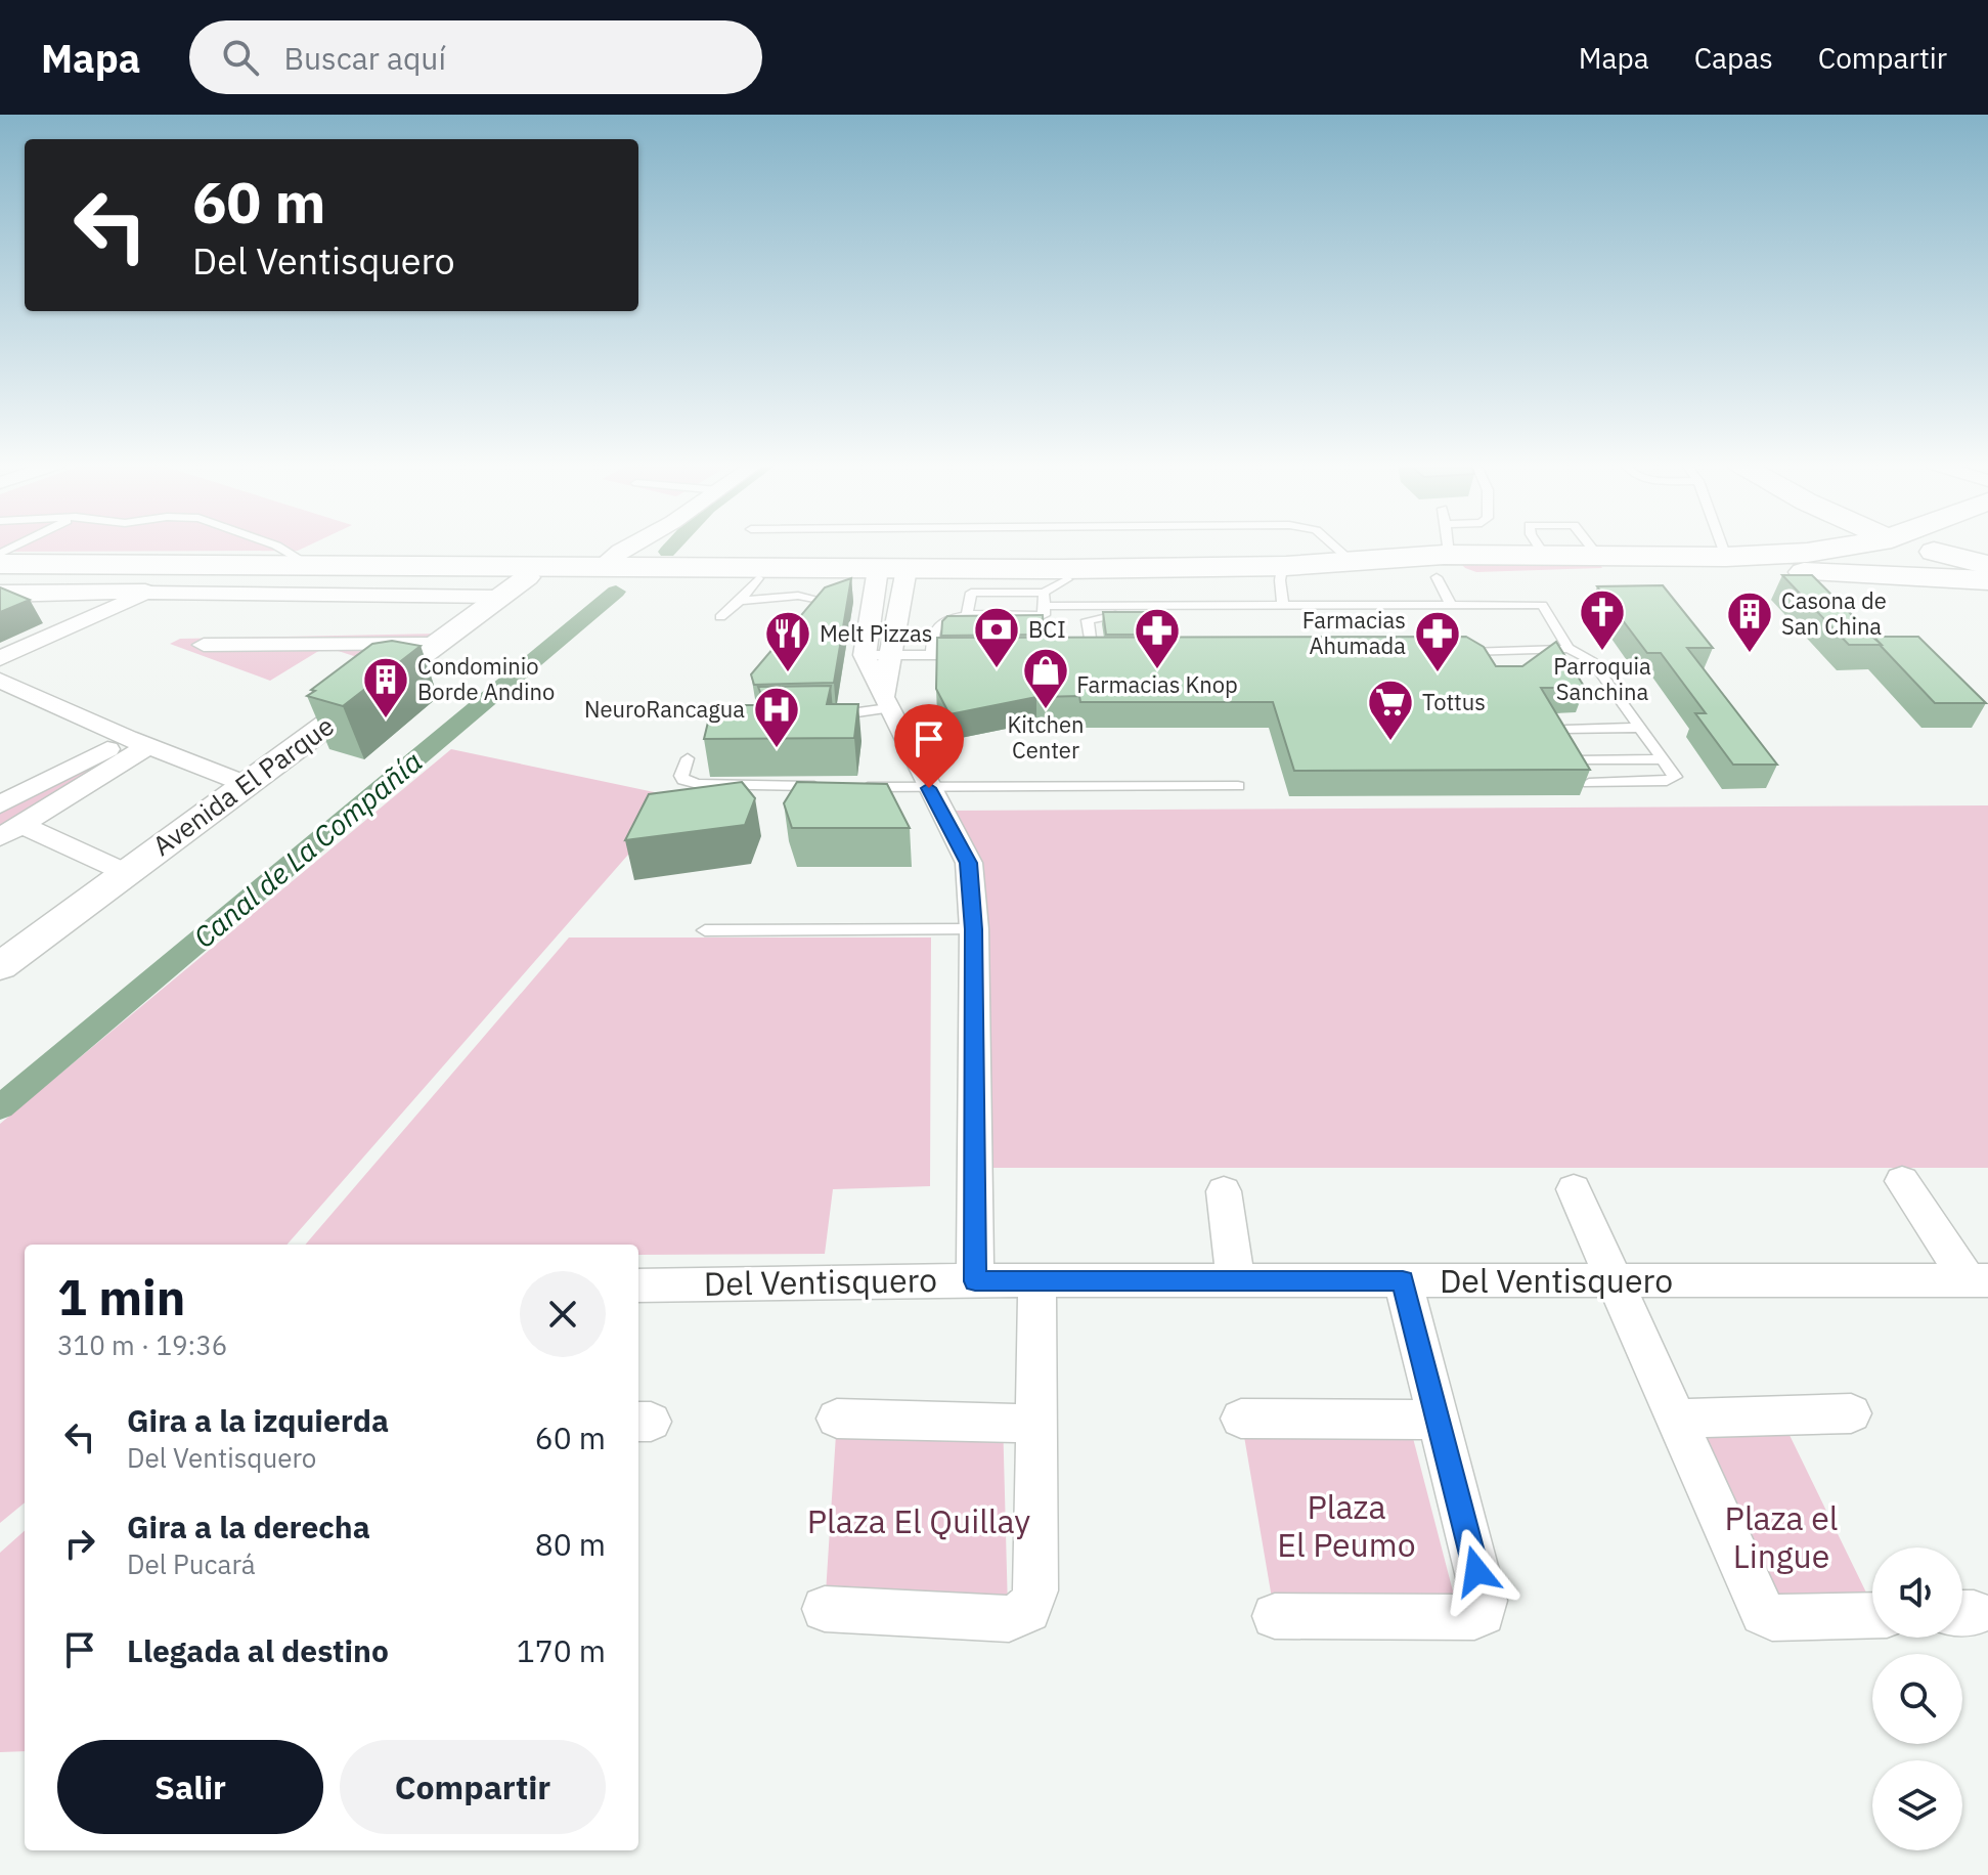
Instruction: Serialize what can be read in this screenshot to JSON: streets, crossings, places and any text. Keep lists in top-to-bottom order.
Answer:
{
  "streets": {
    "street": ["Avenida El Parque", "Del Ventisquero"]
  },
  "water": ["Canal de La Compañía"],
  "parks": ["Plaza El Peumo", "Plaza el Lingue", "Plaza El Quillay"],
  "places": {
    "church": ["Parroquia Sanchina"],
    "building": ["Casona de San China", "Condominio Borde Andino"],
    "bank": ["BCI"],
    "pharmacy": ["Farmacias Knop", "Farmacias Ahumada"],
    "restaurant": ["Melt Pizzas"],
    "shop": ["Kitchen Center"],
    "supermarket": ["Tottus"],
    "hospital": ["NeuroRancagua"]
  },
  "page": {
    "header": "Mapa",
    "search": "Buscar aquí",
    "nav": ["Mapa", "Capas", "Compartir"],
    "turn": ["60 m", "Del Ventisquero"],
    "heading": ["1 min", "310 m · 19:36"],
    "list": [
      {
        "name": "Gira a la izquierda",
        "note": "Del Ventisquero",
        "value": "60 m"
      },
      {
        "name": "Gira a la derecha",
        "note": "Del Pucará",
        "value": "80 m"
      },
      {
        "name": "Llegada al destino",
        "value": "170 m"
      }
    ],
    "buttons": ["Salir", "Compartir"]
  }
}
